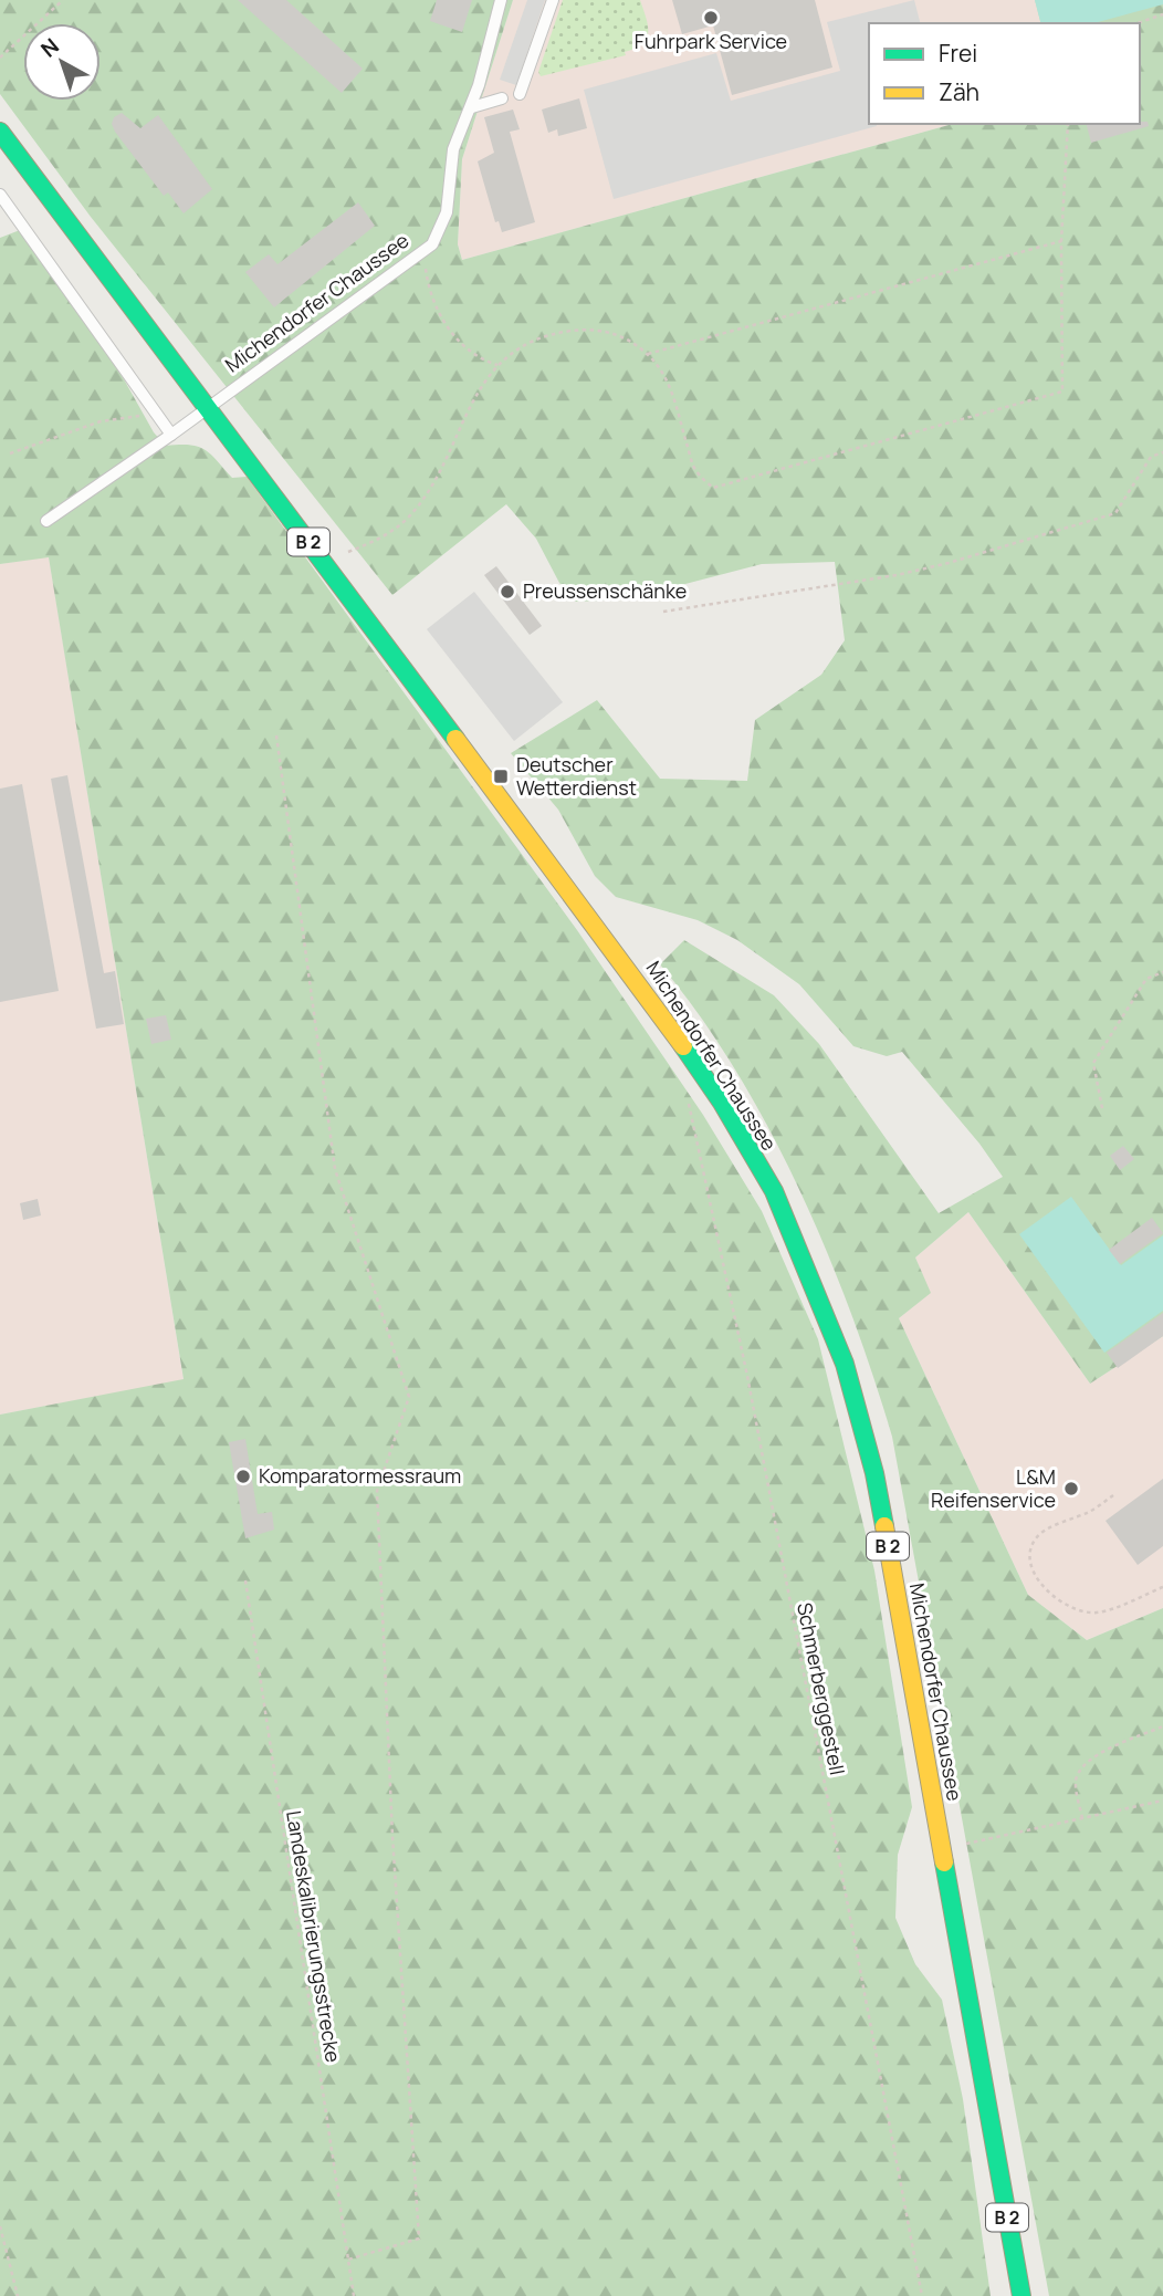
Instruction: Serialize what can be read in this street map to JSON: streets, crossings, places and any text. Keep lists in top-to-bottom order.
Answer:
{
  "streets": {
    "main road": ["Michendorfer Chaussee", "B 2"],
    "path": ["Schmerberggestell", "Landeskalibrierungsstrecke"]
  },
  "places": {
    "other": [
      "Fuhrpark Service",
      "Preussenschänke",
      "Komparatormessraum",
      "L&M Reifenservice"
    ],
    "transit": ["Deutscher Wetterdienst"]
  },
  "legend": ["Frei", "Zäh"],
  "north": "top left"
}
